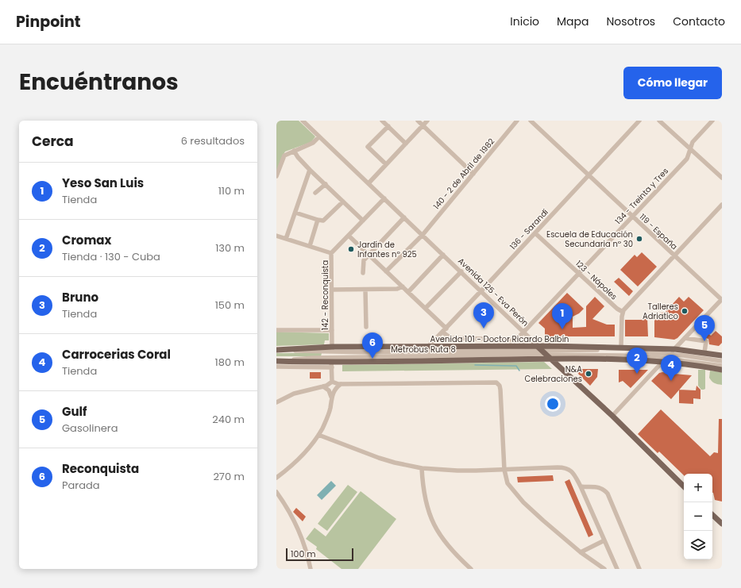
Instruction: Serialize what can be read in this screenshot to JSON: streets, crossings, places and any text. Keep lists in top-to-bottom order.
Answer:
{
  "streets": {
    "main road": ["Avenida 125 - Eva Perón", "Avenida 101 - Doctor Ricardo Balbín"],
    "street": [
      "140 - 2 de Abril de 1982",
      "134 - Treinta y Tres",
      "136 - Sarandí",
      "119 - España",
      "123 - Nápoles",
      "142 - Reconquista",
      "Metrobus Ruta 8"
    ]
  },
  "crossings": [
    ["140 - 2 de Abril de 1982", "Avenida 125 - Eva Perón"],
    ["134 - Treinta y Tres", "136 - Sarandí"],
    ["134 - Treinta y Tres", "119 - España"],
    ["134 - Treinta y Tres", "123 - Nápoles"],
    ["134 - Treinta y Tres", "Avenida 125 - Eva Perón"],
    ["136 - Sarandí", "119 - España"],
    ["136 - Sarandí", "123 - Nápoles"],
    ["136 - Sarandí", "Avenida 125 - Eva Perón"],
    ["136 - Sarandí", "Avenida 101 - Doctor Ricardo Balbín"],
    ["Avenida 125 - Eva Perón", "142 - Reconquista"],
    ["Avenida 125 - Eva Perón", "Avenida 101 - Doctor Ricardo Balbín"],
    ["Avenida 125 - Eva Perón", "Metrobus Ruta 8"],
    ["142 - Reconquista", "Avenida 101 - Doctor Ricardo Balbín"],
    ["142 - Reconquista", "Metrobus Ruta 8"],
    ["Avenida 101 - Doctor Ricardo Balbín", "Metrobus Ruta 8"]
  ],
  "places": [
    "Escuela de Educación Secundaria nº 30",
    "Jardín de Infantes nº 925",
    "Talleres Adriatico",
    "N&A Celebraciones"
  ],
  "scale_bar": "100 m",
  "page": {
    "header": "Pinpoint",
    "nav": [
      "Inicio",
      "Mapa",
      "Nosotros",
      "Contacto"
    ],
    "title": "Encuéntranos",
    "buttons": "Cómo llegar",
    "heading": ["Cerca", "6 resultados"],
    "list": [
      {
        "mark": "1",
        "name": "Yeso San Luis",
        "note": "Tienda",
        "value": "110 m"
      },
      {
        "mark": "2",
        "name": "Cromax",
        "note": "Tienda · 130 - Cuba",
        "value": "130 m"
      },
      {
        "mark": "3",
        "name": "Bruno",
        "note": "Tienda",
        "value": "150 m"
      },
      {
        "mark": "4",
        "name": "Carrocerias Coral",
        "note": "Tienda",
        "value": "180 m"
      },
      {
        "mark": "5",
        "name": "Gulf",
        "note": "Gasolinera",
        "value": "240 m"
      },
      {
        "mark": "6",
        "name": "Reconquista",
        "note": "Parada",
        "value": "270 m"
      }
    ],
    "pins": [
      "3",
      "1",
      "5",
      "6",
      "2",
      "4"
    ],
    "map_buttons": ["+", "−"],
    "scale": "100 m"
  }
}
